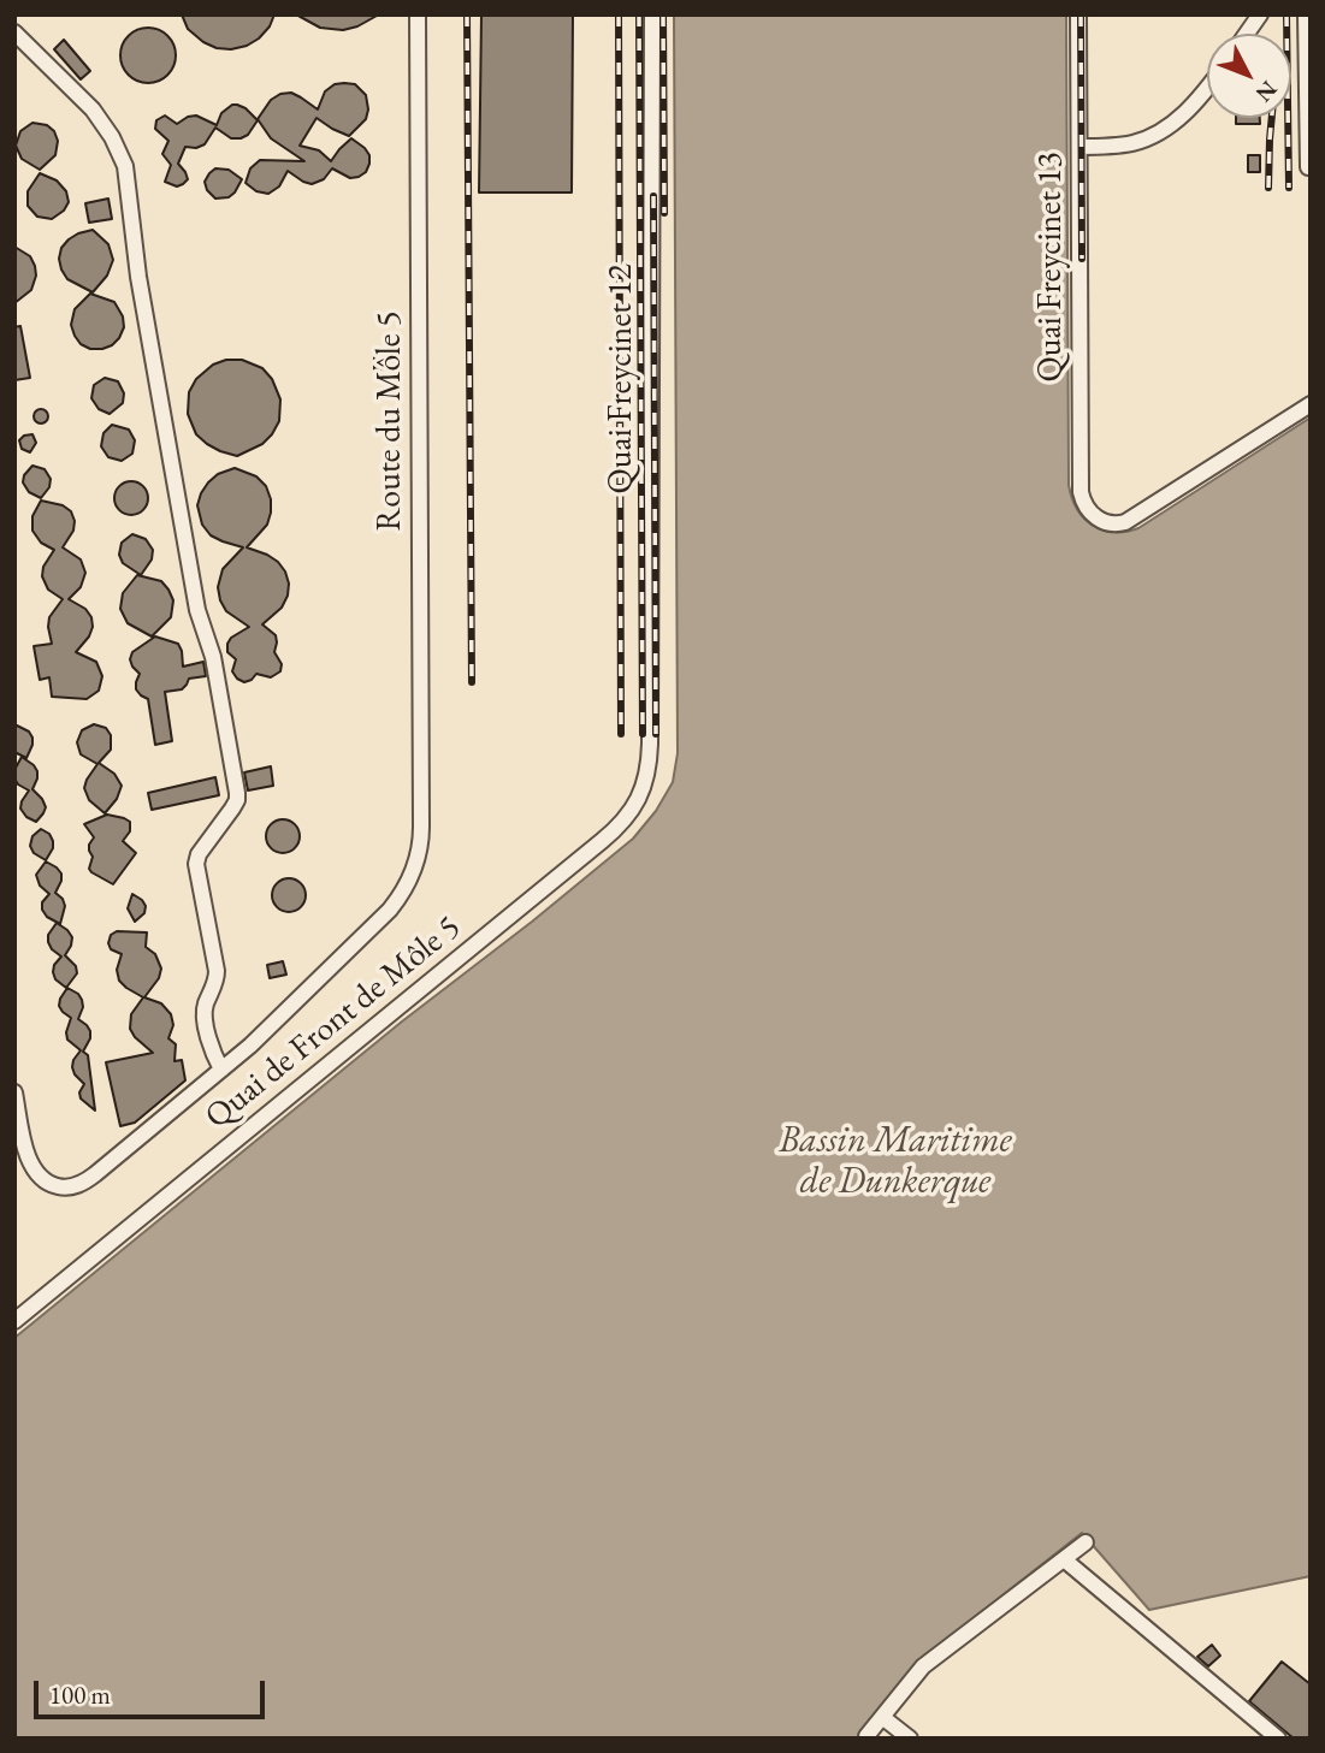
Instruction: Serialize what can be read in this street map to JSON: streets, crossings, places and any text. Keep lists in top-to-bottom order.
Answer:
{
  "streets": {
    "street": [
      "Quai Freycinet 13",
      "Quai Freycinet 12",
      "Route du Môle 5",
      "Quai de Front de Môle 5"
    ]
  },
  "crossings": [
    ["Quai Freycinet 12", "Quai de Front de Môle 5"]
  ],
  "water": ["Bassin Maritime de Dunkerque"],
  "scale_bar": "100 m",
  "north": "bottom right"
}
